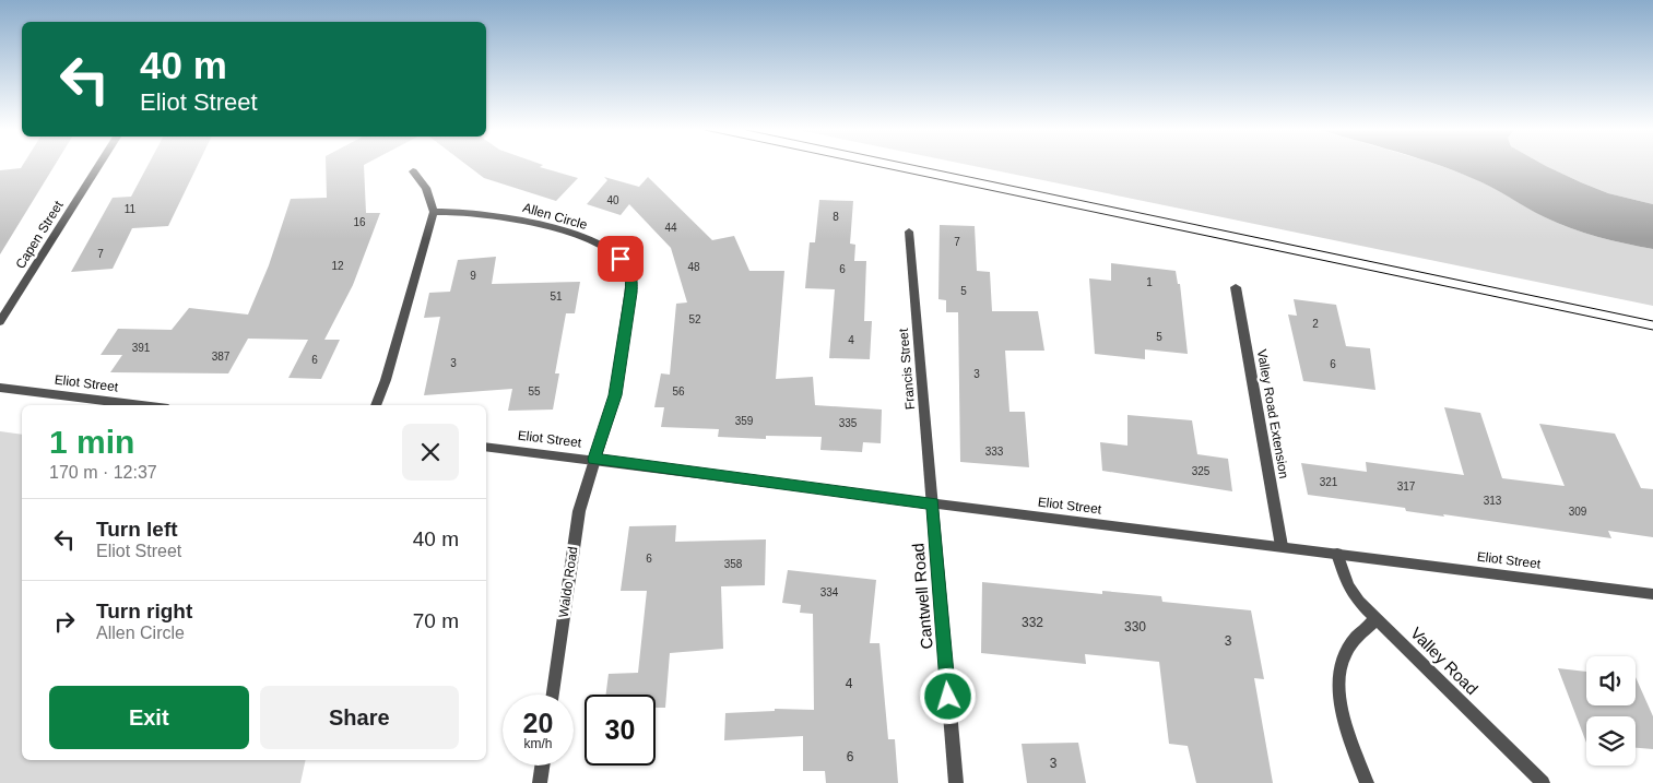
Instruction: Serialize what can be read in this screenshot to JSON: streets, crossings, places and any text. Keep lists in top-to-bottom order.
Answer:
{
  "streets": {
    "street": [
      "Allen Circle",
      "Capen Street",
      "Francis Street",
      "Eliot Street",
      "Valley Road Extension",
      "Waldo Road",
      "Cantwell Road",
      "Valley Road"
    ]
  },
  "crossings": [
    ["Allen Circle", "Eliot Street"],
    ["Allen Circle", "Waldo Road"],
    ["Francis Street", "Eliot Street"],
    ["Francis Street", "Cantwell Road"],
    ["Eliot Street", "Valley Road Extension"],
    ["Eliot Street", "Waldo Road"],
    ["Eliot Street", "Cantwell Road"],
    ["Eliot Street", "Valley Road"]
  ],
  "house_numbers": [
    "40",
    "11",
    "8",
    "16",
    "44",
    "7",
    "7",
    "12",
    "48",
    "6",
    "9",
    "1",
    "5",
    "51",
    "52",
    "2",
    "5",
    "4",
    "391",
    "387",
    "6",
    "3",
    "6",
    "3",
    "55",
    "56",
    "359",
    "335",
    "333",
    "325",
    "321",
    "317",
    "313",
    "309",
    "6",
    "358",
    "334",
    "332",
    "330",
    "3",
    "4",
    "6",
    "3"
  ],
  "page": {
    "turn": ["40 m", "Eliot Street"],
    "heading": ["1 min", "170 m · 12:37"],
    "list": [
      {
        "name": "Turn left",
        "note": "Eliot Street",
        "value": "40 m"
      },
      {
        "name": "Turn right",
        "note": "Allen Circle",
        "value": "70 m"
      }
    ],
    "buttons": ["Exit", "Share"],
    "speed": "20 km/h",
    "limit": "30"
  }
}
